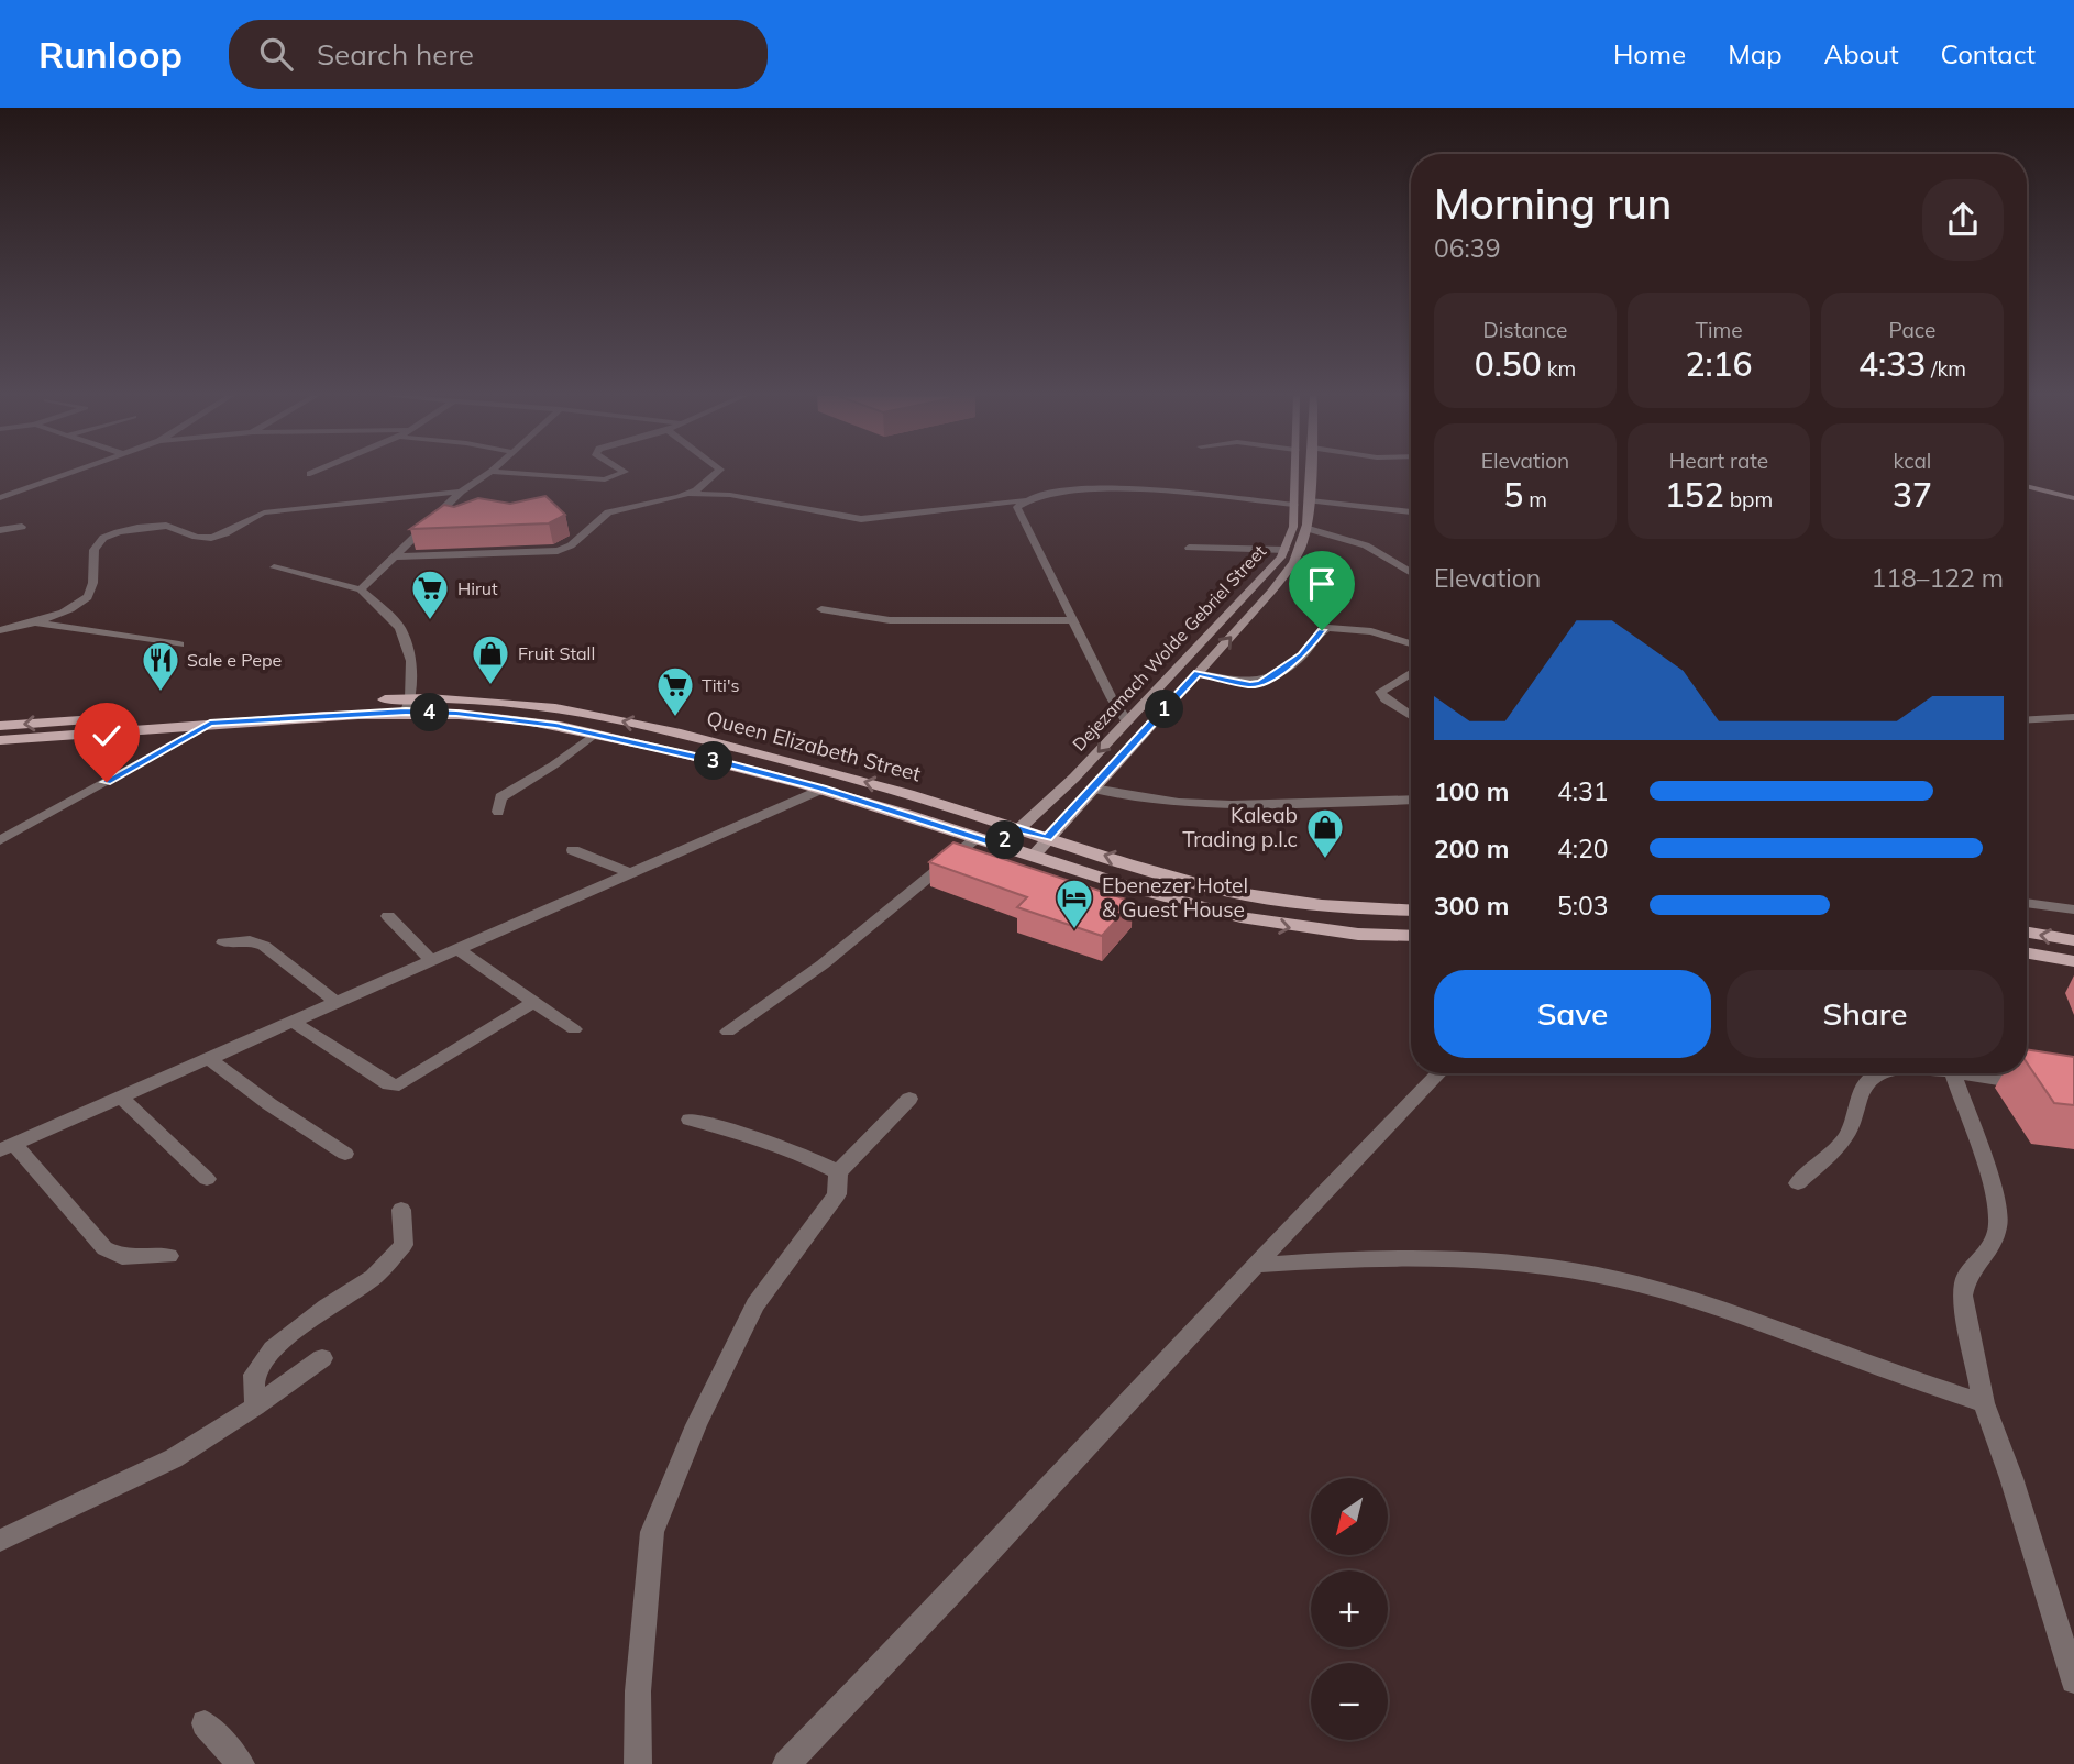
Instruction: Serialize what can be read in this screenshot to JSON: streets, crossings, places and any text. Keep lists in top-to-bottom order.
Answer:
{
  "streets": {
    "main road": ["Dejezamach Wolde Gebriel Street", "Queen Elizabeth Street"]
  },
  "crossings": [
    ["Dejezamach Wolde Gebriel Street", "Queen Elizabeth Street"]
  ],
  "places": {
    "supermarket": ["Hirut", "Titi's"],
    "shop": ["Fruit Stall", "Kaleab Trading p.l.c"],
    "restaurant": ["Sale e Pepe"],
    "hotel": ["Ebenezer Hotel & Guest House"]
  },
  "north": "bottom left",
  "page": {
    "header": "Runloop",
    "search": "Search here",
    "nav": [
      "Home",
      "Map",
      "About",
      "Contact"
    ],
    "heading": ["Morning run", "06:39"],
    "stats": [
      ["Distance", "0.50 km"],
      ["Time", "2:16"],
      ["Pace", "4:33 /km"],
      ["Elevation", "5 m"],
      ["Heart rate", "152 bpm"],
      ["kcal", "37"]
    ],
    "chart": ["Elevation", "118–122 m"],
    "pins": [
      "1",
      "4",
      "3",
      "2"
    ],
    "list": [
      {
        "name": "100 m",
        "note": "4:31"
      },
      {
        "name": "200 m",
        "note": "4:20"
      },
      {
        "name": "300 m",
        "note": "5:03"
      }
    ],
    "buttons": ["Save", "Share"],
    "map_buttons": ["+", "−"]
  }
}
